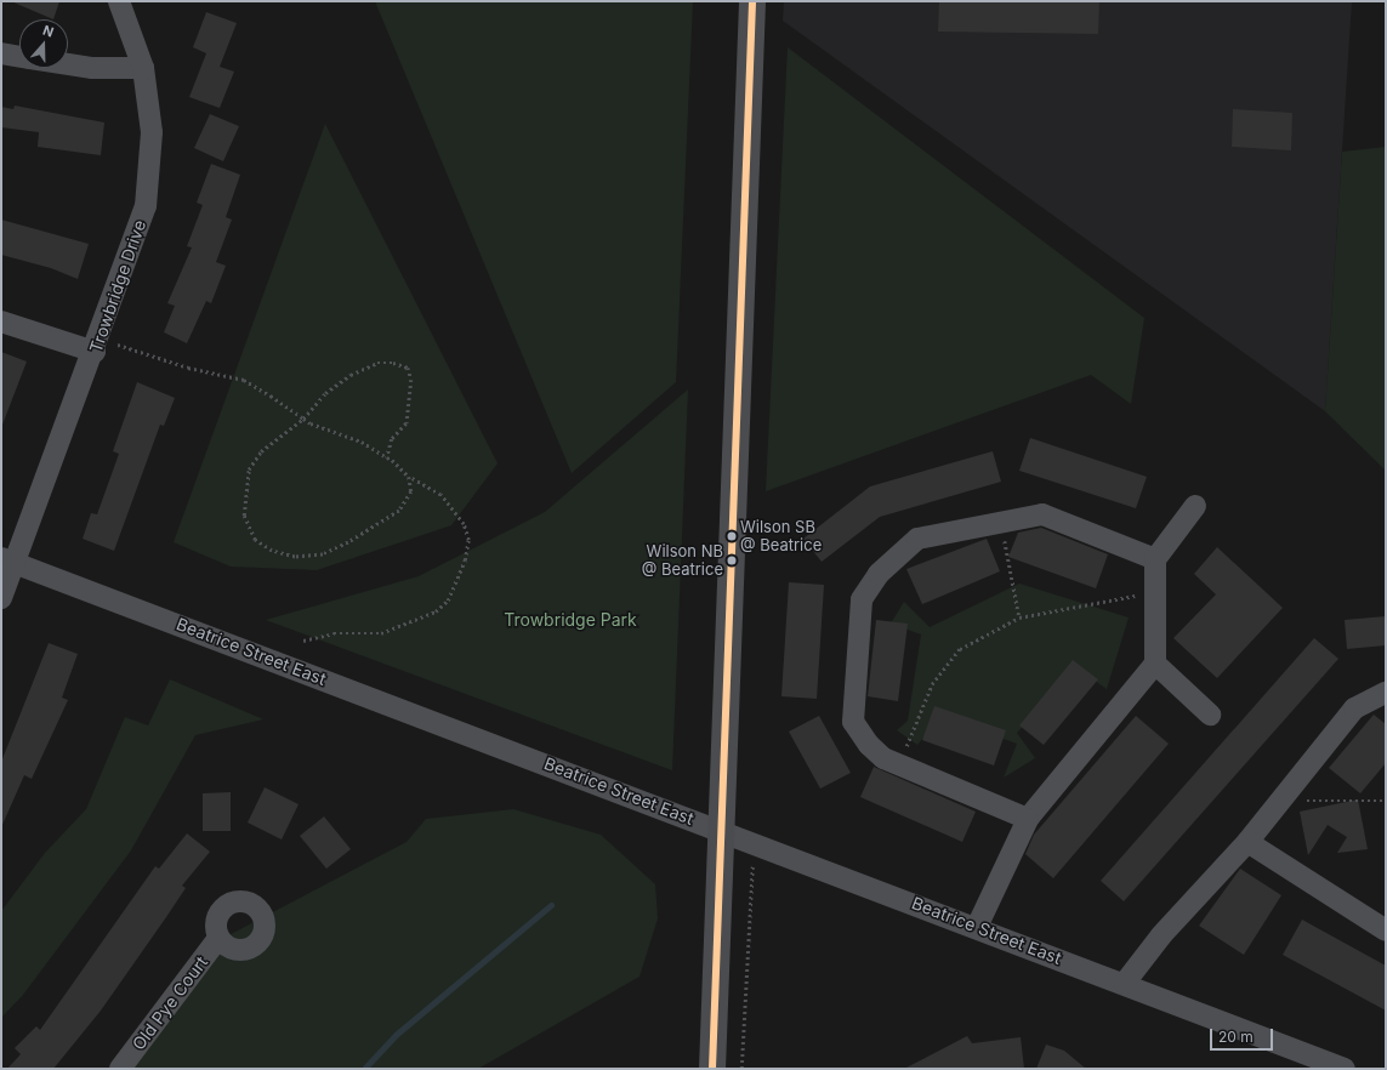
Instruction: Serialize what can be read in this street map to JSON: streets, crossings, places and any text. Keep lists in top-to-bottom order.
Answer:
{
  "streets": {
    "street": ["Trowbridge Drive", "Beatrice Street East", "Old Pye Court"]
  },
  "crossings": [
    ["Trowbridge Drive", "Beatrice Street East"]
  ],
  "parks": ["Trowbridge Park"],
  "places": ["Wilson SB @ Beatrice", "Wilson NB @ Beatrice"],
  "scale_bar": "20 m",
  "north": "top"
}
